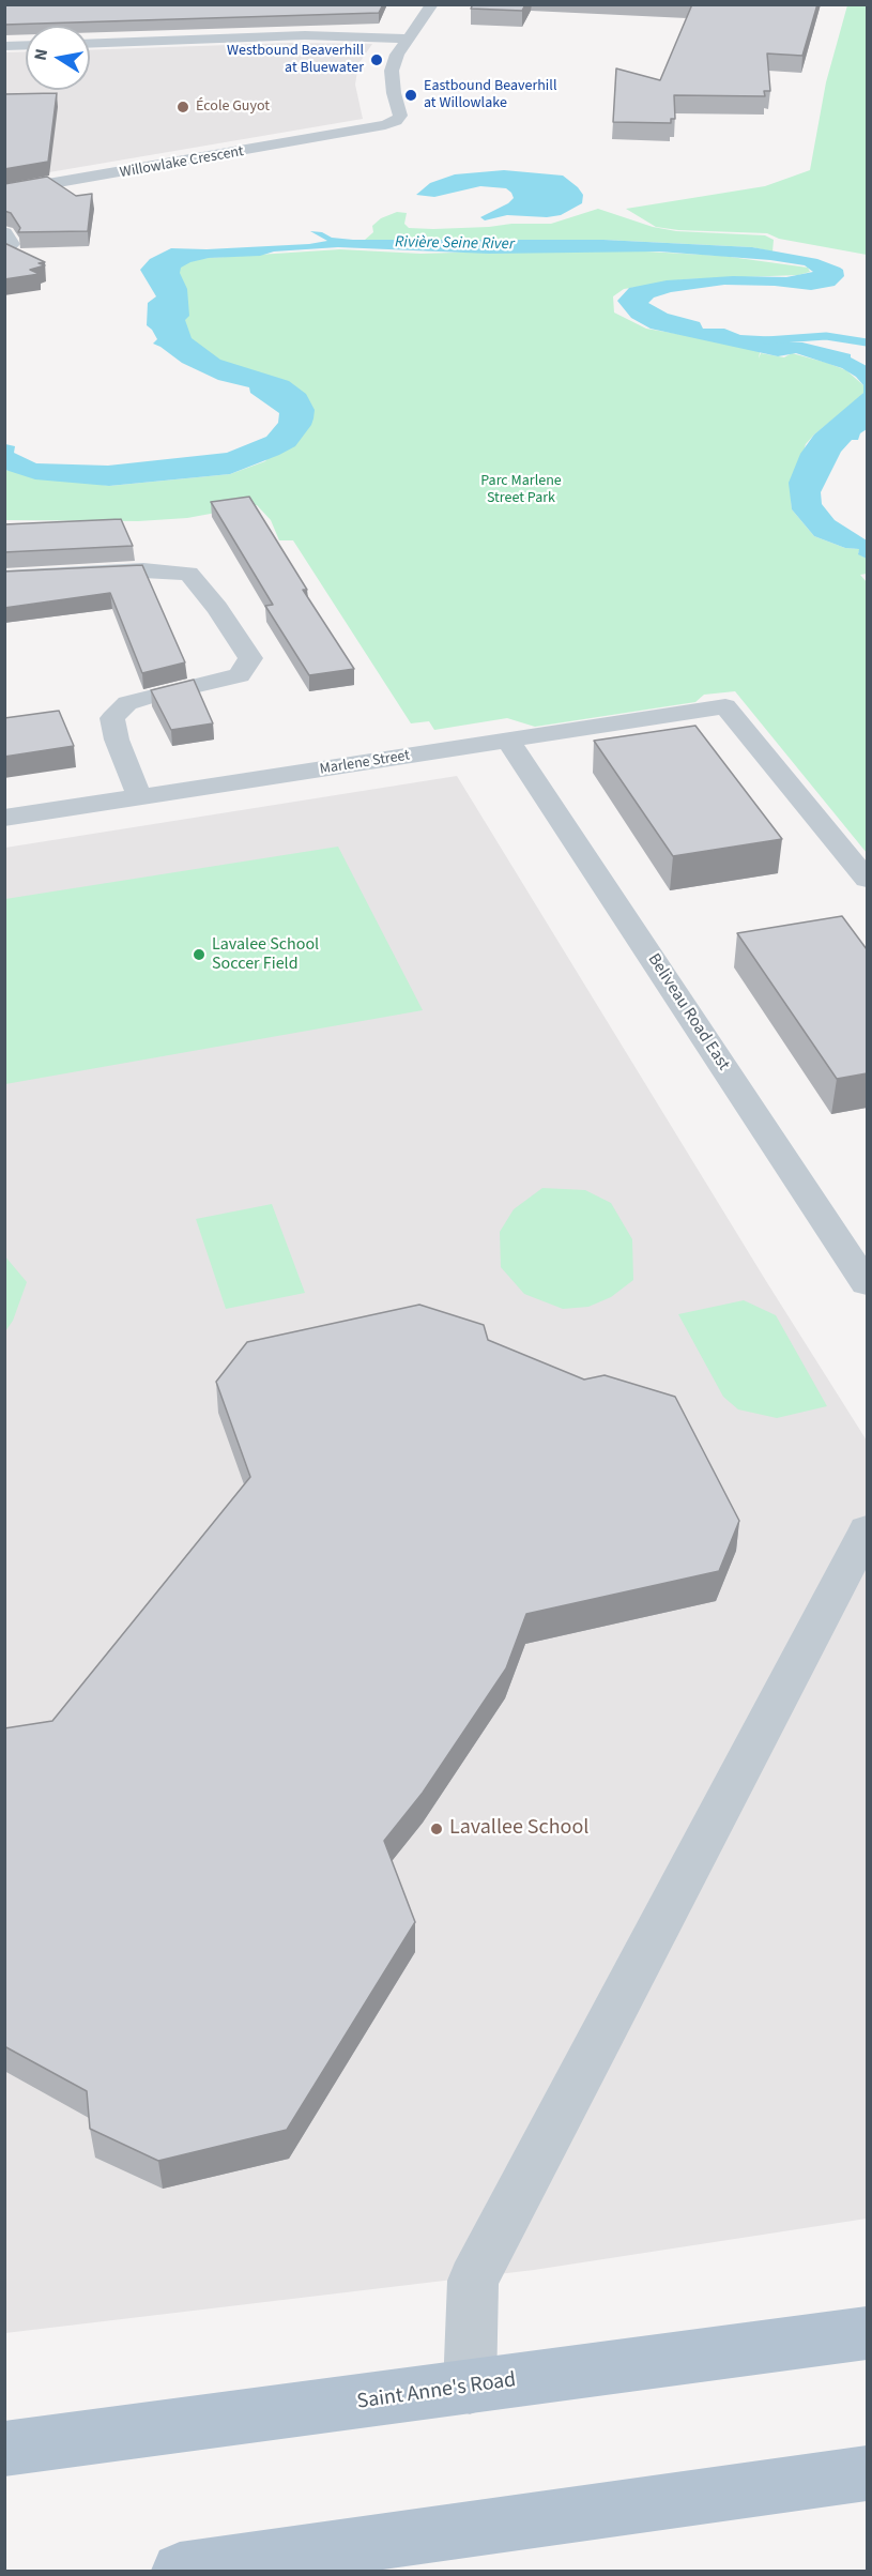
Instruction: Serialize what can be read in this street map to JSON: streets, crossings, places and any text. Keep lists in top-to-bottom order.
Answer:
{
  "streets": {
    "main road": ["Saint Anne's Road"],
    "street": ["Willowlake Crescent", "Marlene Street", "Beliveau Road East"]
  },
  "crossings": [
    ["Marlene Street", "Beliveau Road East"]
  ],
  "water": ["Rivière Seine River"],
  "parks": ["Parc Marlene Street Park"],
  "places": [
    "Westbound Beaverhill at Bluewater",
    "Eastbound Beaverhill at Willowlake",
    "École Guyot",
    "Lavalee School Soccer Field",
    "Lavallee School"
  ],
  "north": "left"
}
